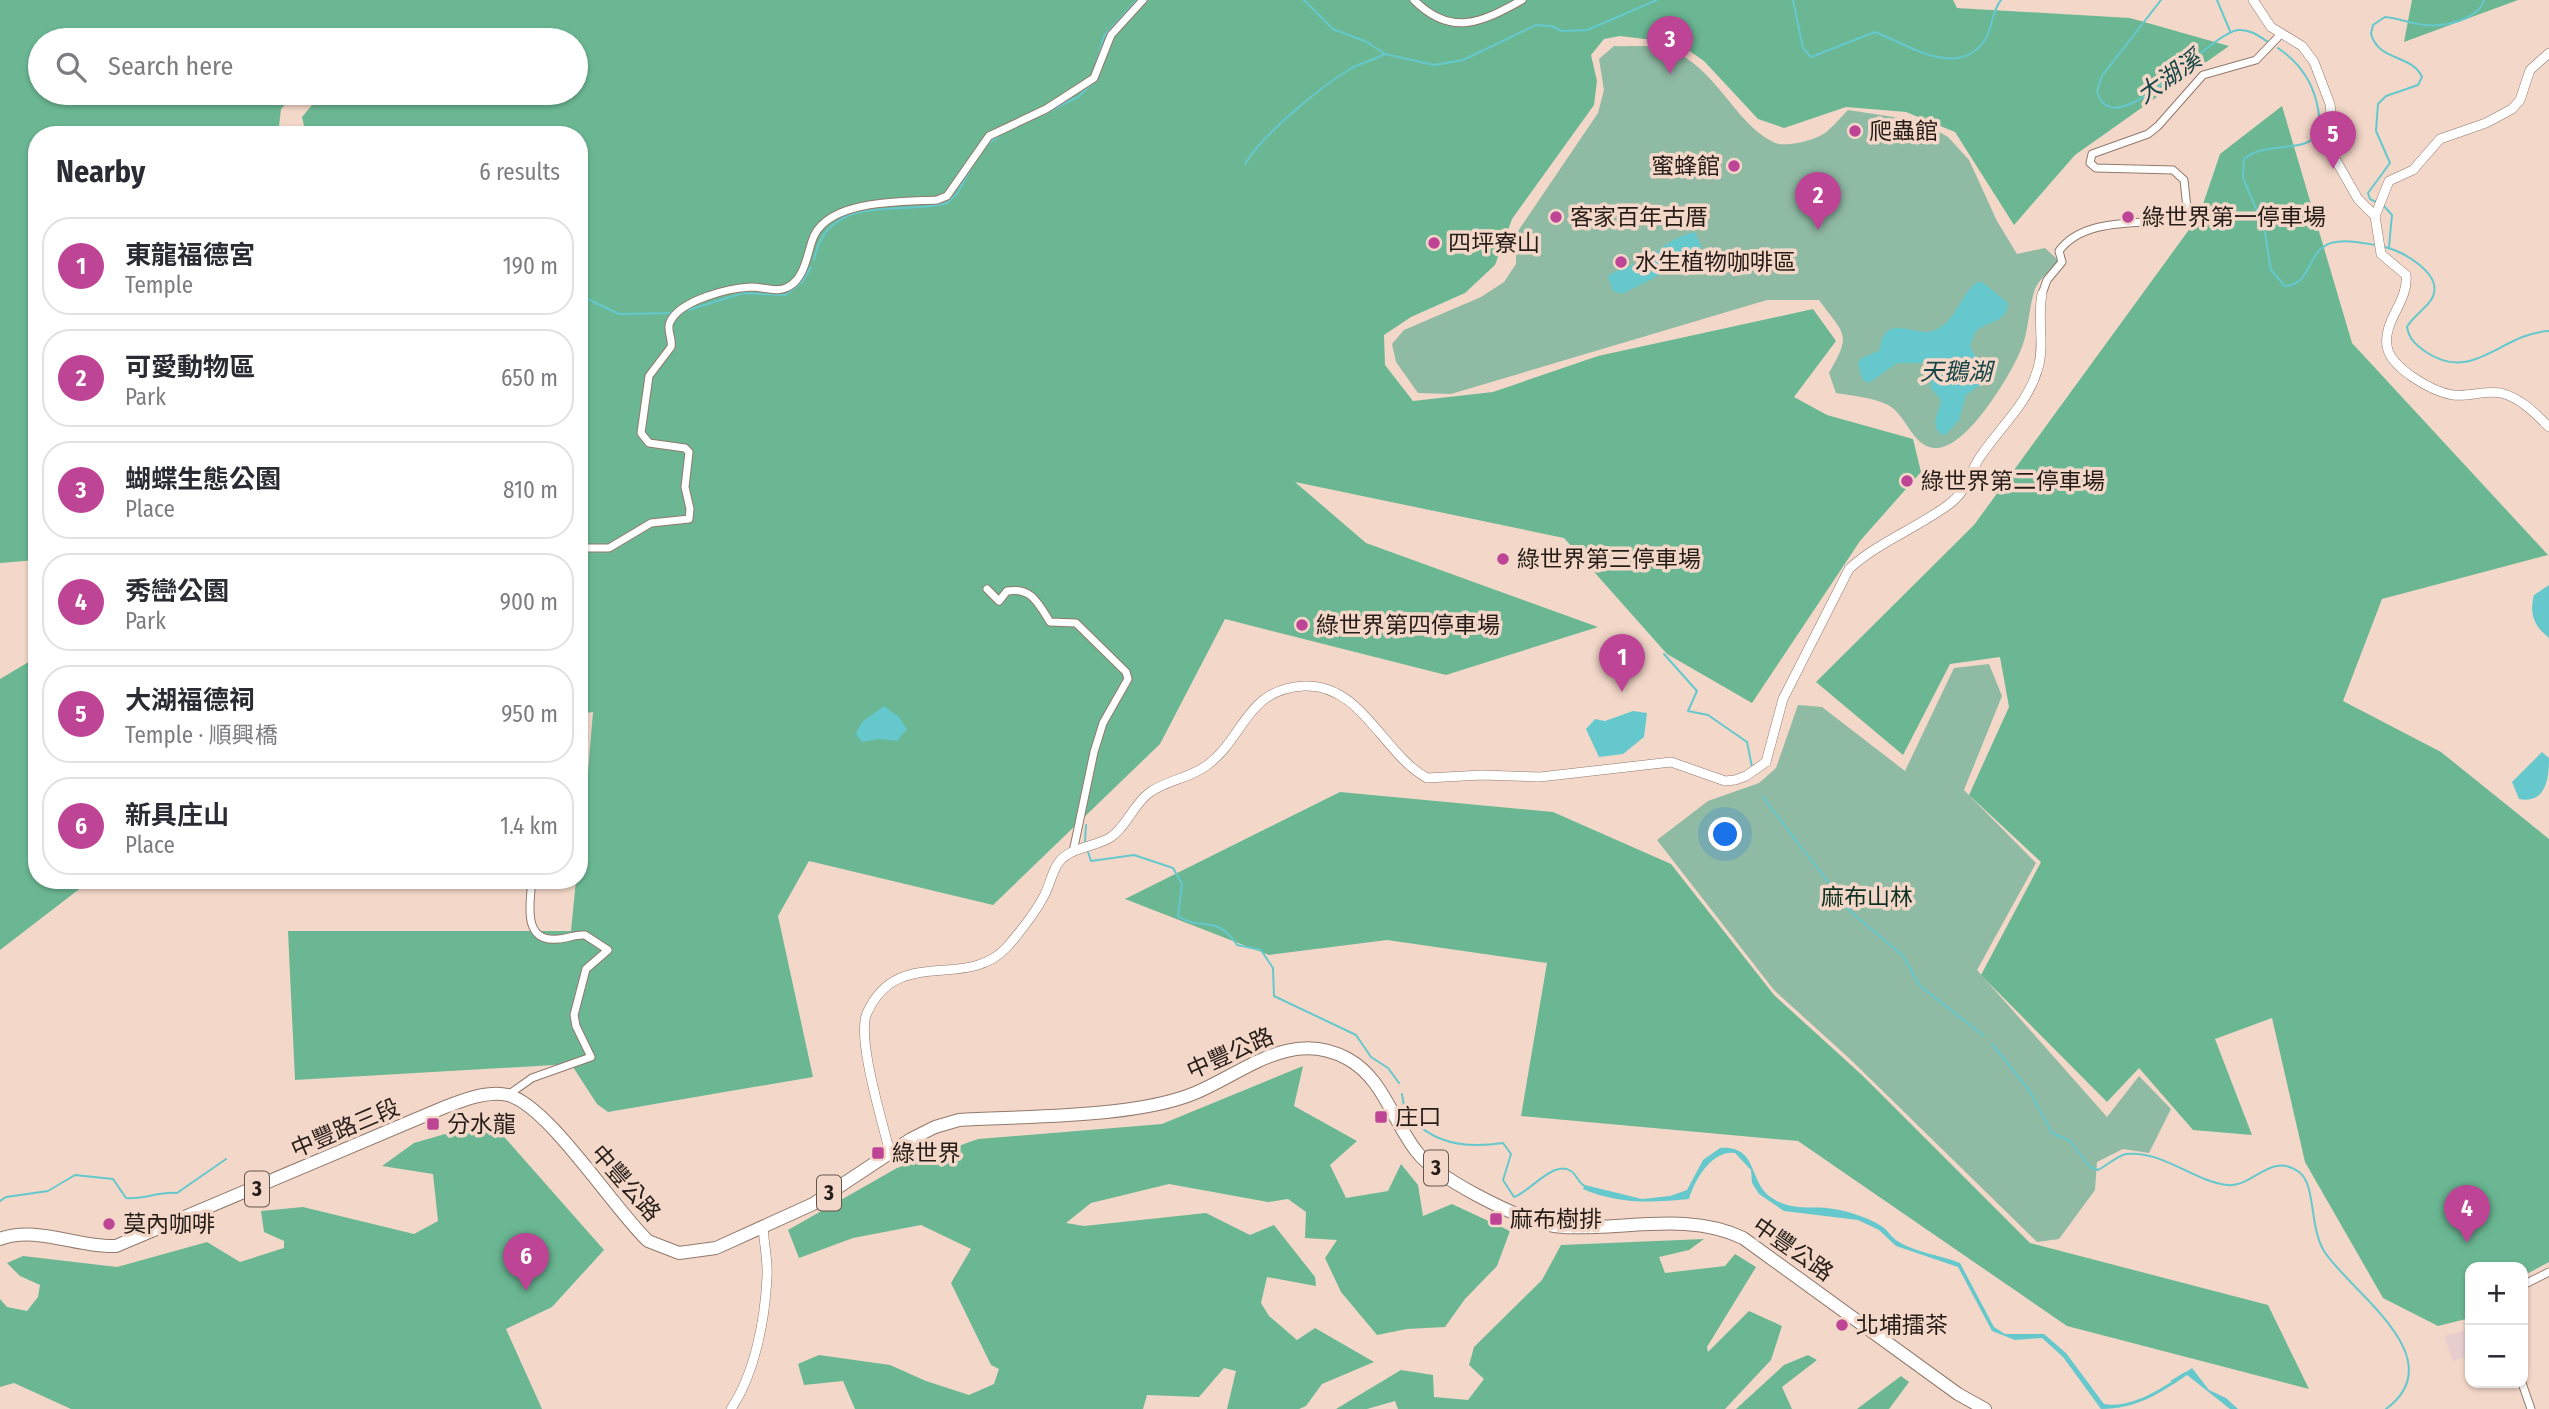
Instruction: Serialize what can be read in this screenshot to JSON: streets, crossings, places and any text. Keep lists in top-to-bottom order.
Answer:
{
  "streets": {
    "main road": ["中豐公路", "中豐路三段", "3"]
  },
  "crossings": [
    ["中豐公路", "中豐路三段"]
  ],
  "water": ["大湖溪", "天鵝湖"],
  "parks": ["麻布山林"],
  "places": {
    "other": [
      "爬蟲館",
      "蜜蜂館",
      "客家百年古厝",
      "綠世界第一停車場",
      "四坪寮山",
      "水生植物咖啡區",
      "綠世界第二停車場",
      "綠世界第三停車場",
      "綠世界第四停車場",
      "莫內咖啡",
      "北埔擂茶"
    ],
    "transit": [
      "庄口",
      "分水龍",
      "綠世界",
      "麻布樹排"
    ]
  },
  "page": {
    "pins": [
      "3",
      "5",
      "2",
      "1",
      "4",
      "6"
    ],
    "search": "Search here",
    "heading": ["Nearby", "6 results"],
    "list": [
      {
        "mark": "1",
        "name": "東龍福德宮",
        "note": "Temple",
        "value": "190 m"
      },
      {
        "mark": "2",
        "name": "可愛動物區",
        "note": "Park",
        "value": "650 m"
      },
      {
        "mark": "3",
        "name": "蝴蝶生態公園",
        "note": "Place",
        "value": "810 m"
      },
      {
        "mark": "4",
        "name": "秀巒公園",
        "note": "Park",
        "value": "900 m"
      },
      {
        "mark": "5",
        "name": "大湖福德祠",
        "note": "Temple · 順興橋",
        "value": "950 m"
      },
      {
        "mark": "6",
        "name": "新具庄山",
        "note": "Place",
        "value": "1.4 km"
      }
    ],
    "map_buttons": ["+", "−"]
  }
}
